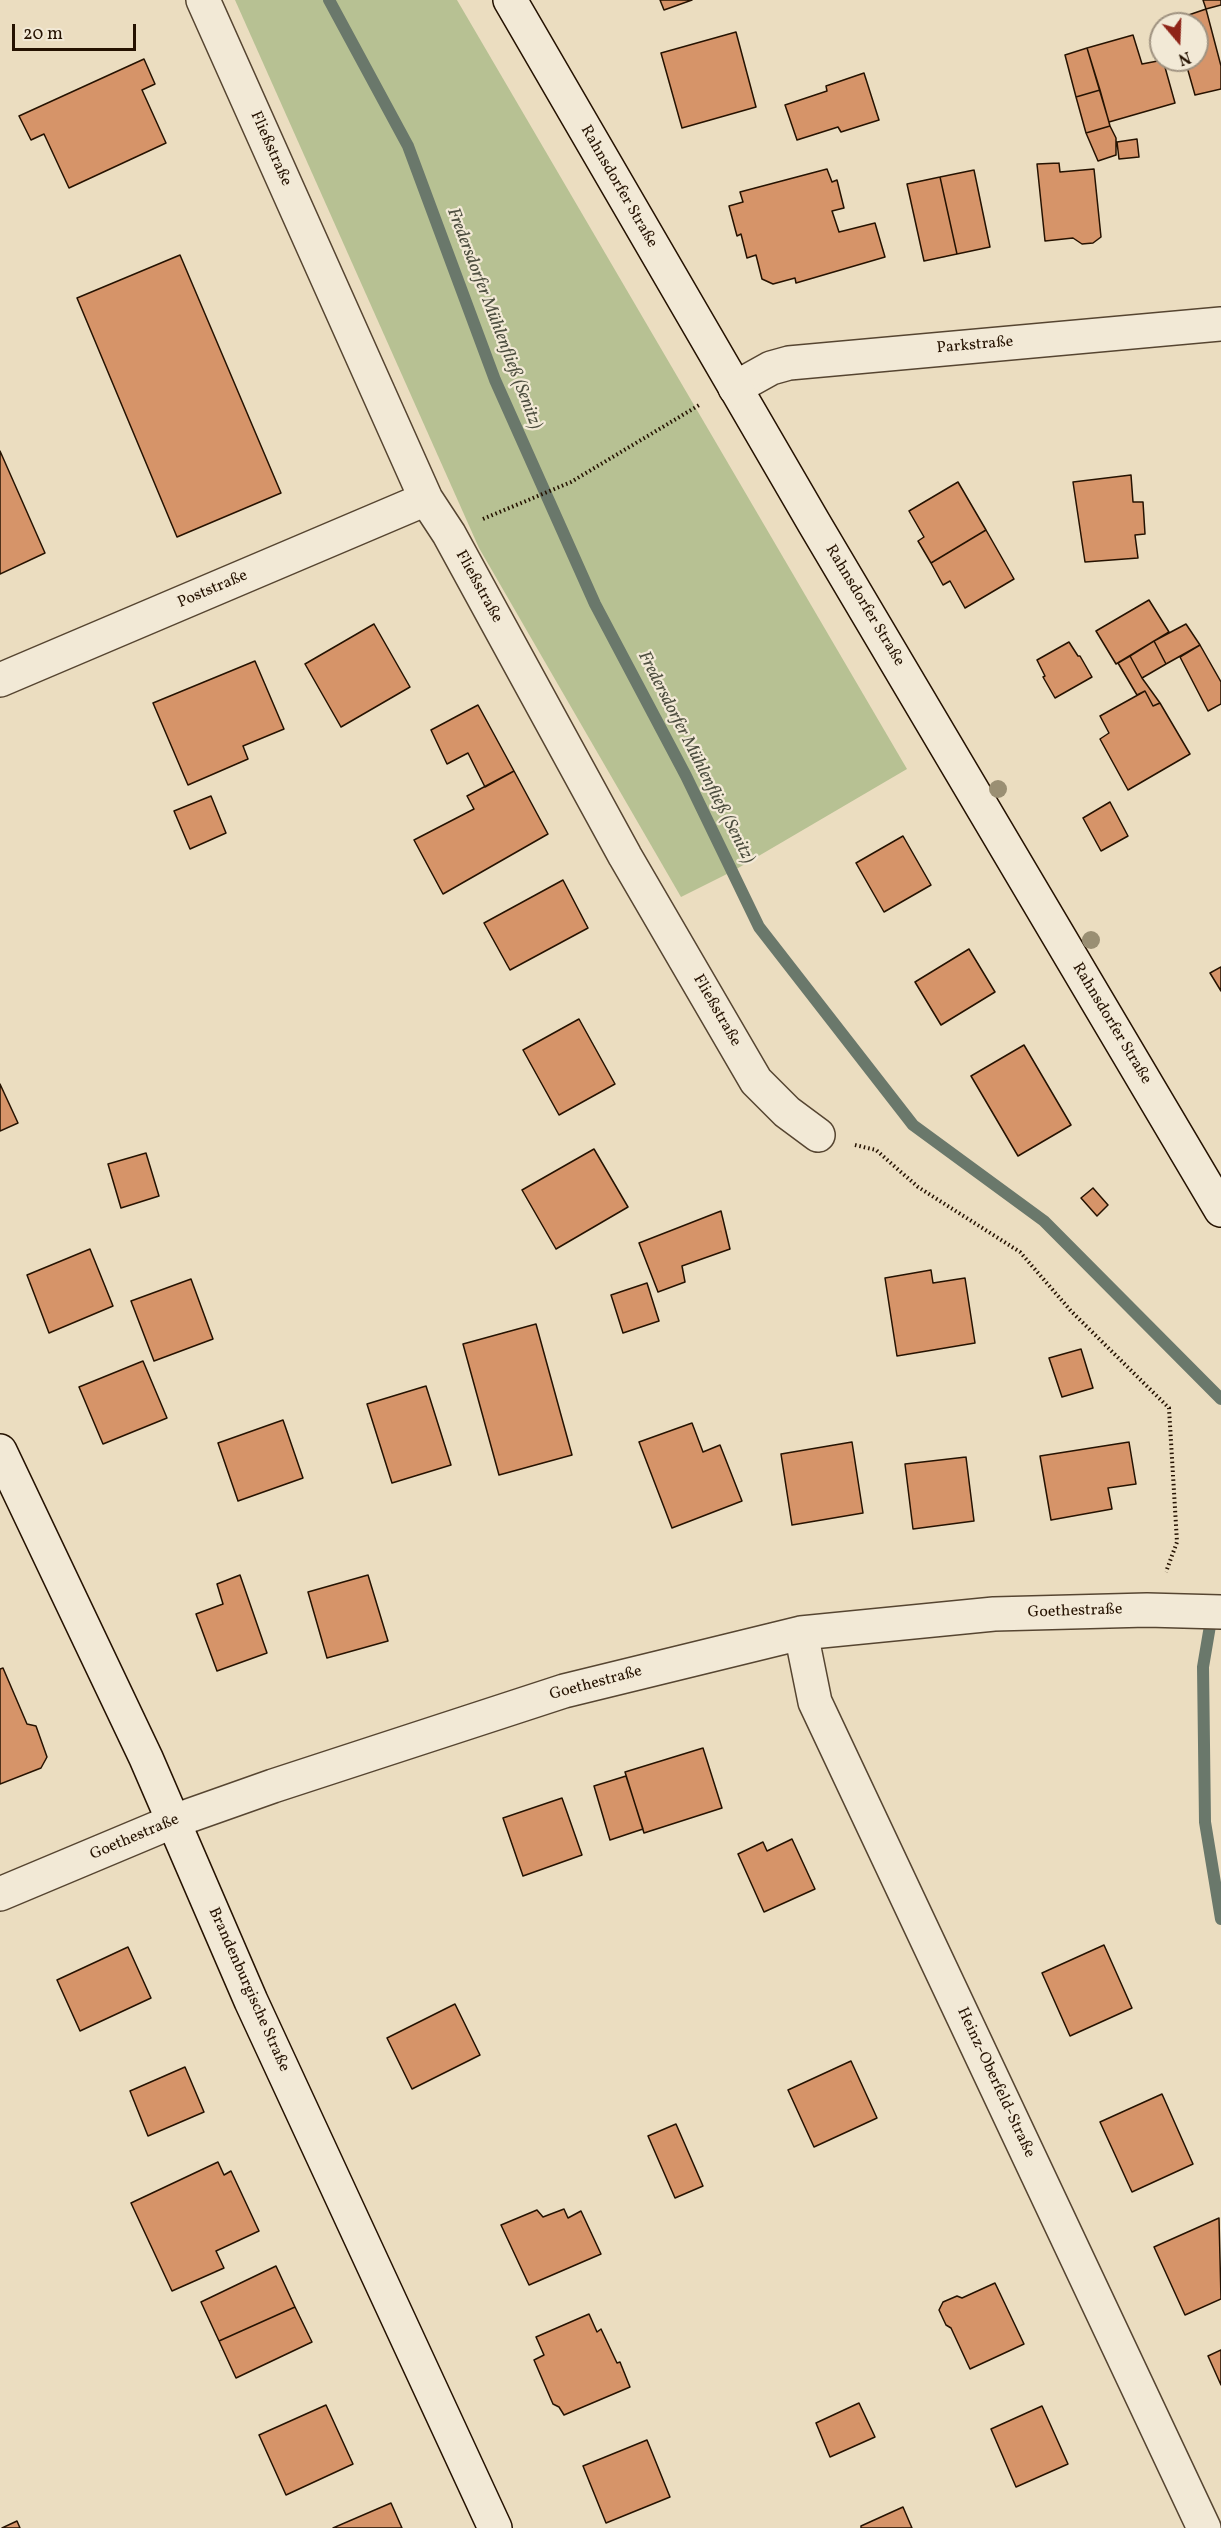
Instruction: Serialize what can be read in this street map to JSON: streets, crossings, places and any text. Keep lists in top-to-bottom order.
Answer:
{
  "streets": {
    "street": [
      "Fließstraße",
      "Rahnsdorfer Straße",
      "Parkstraße",
      "Poststraße",
      "Goethestraße",
      "Brandenburgische Straße",
      "Heinz-Oberfeld-Straße"
    ]
  },
  "crossings": [
    ["Fließstraße", "Poststraße"],
    ["Rahnsdorfer Straße", "Parkstraße"],
    ["Goethestraße", "Brandenburgische Straße"],
    ["Goethestraße", "Heinz-Oberfeld-Straße"]
  ],
  "water": ["Fredersdorfer Mühlenfließ (Senitz)"],
  "scale_bar": "20 m",
  "north": "bottom"
}
